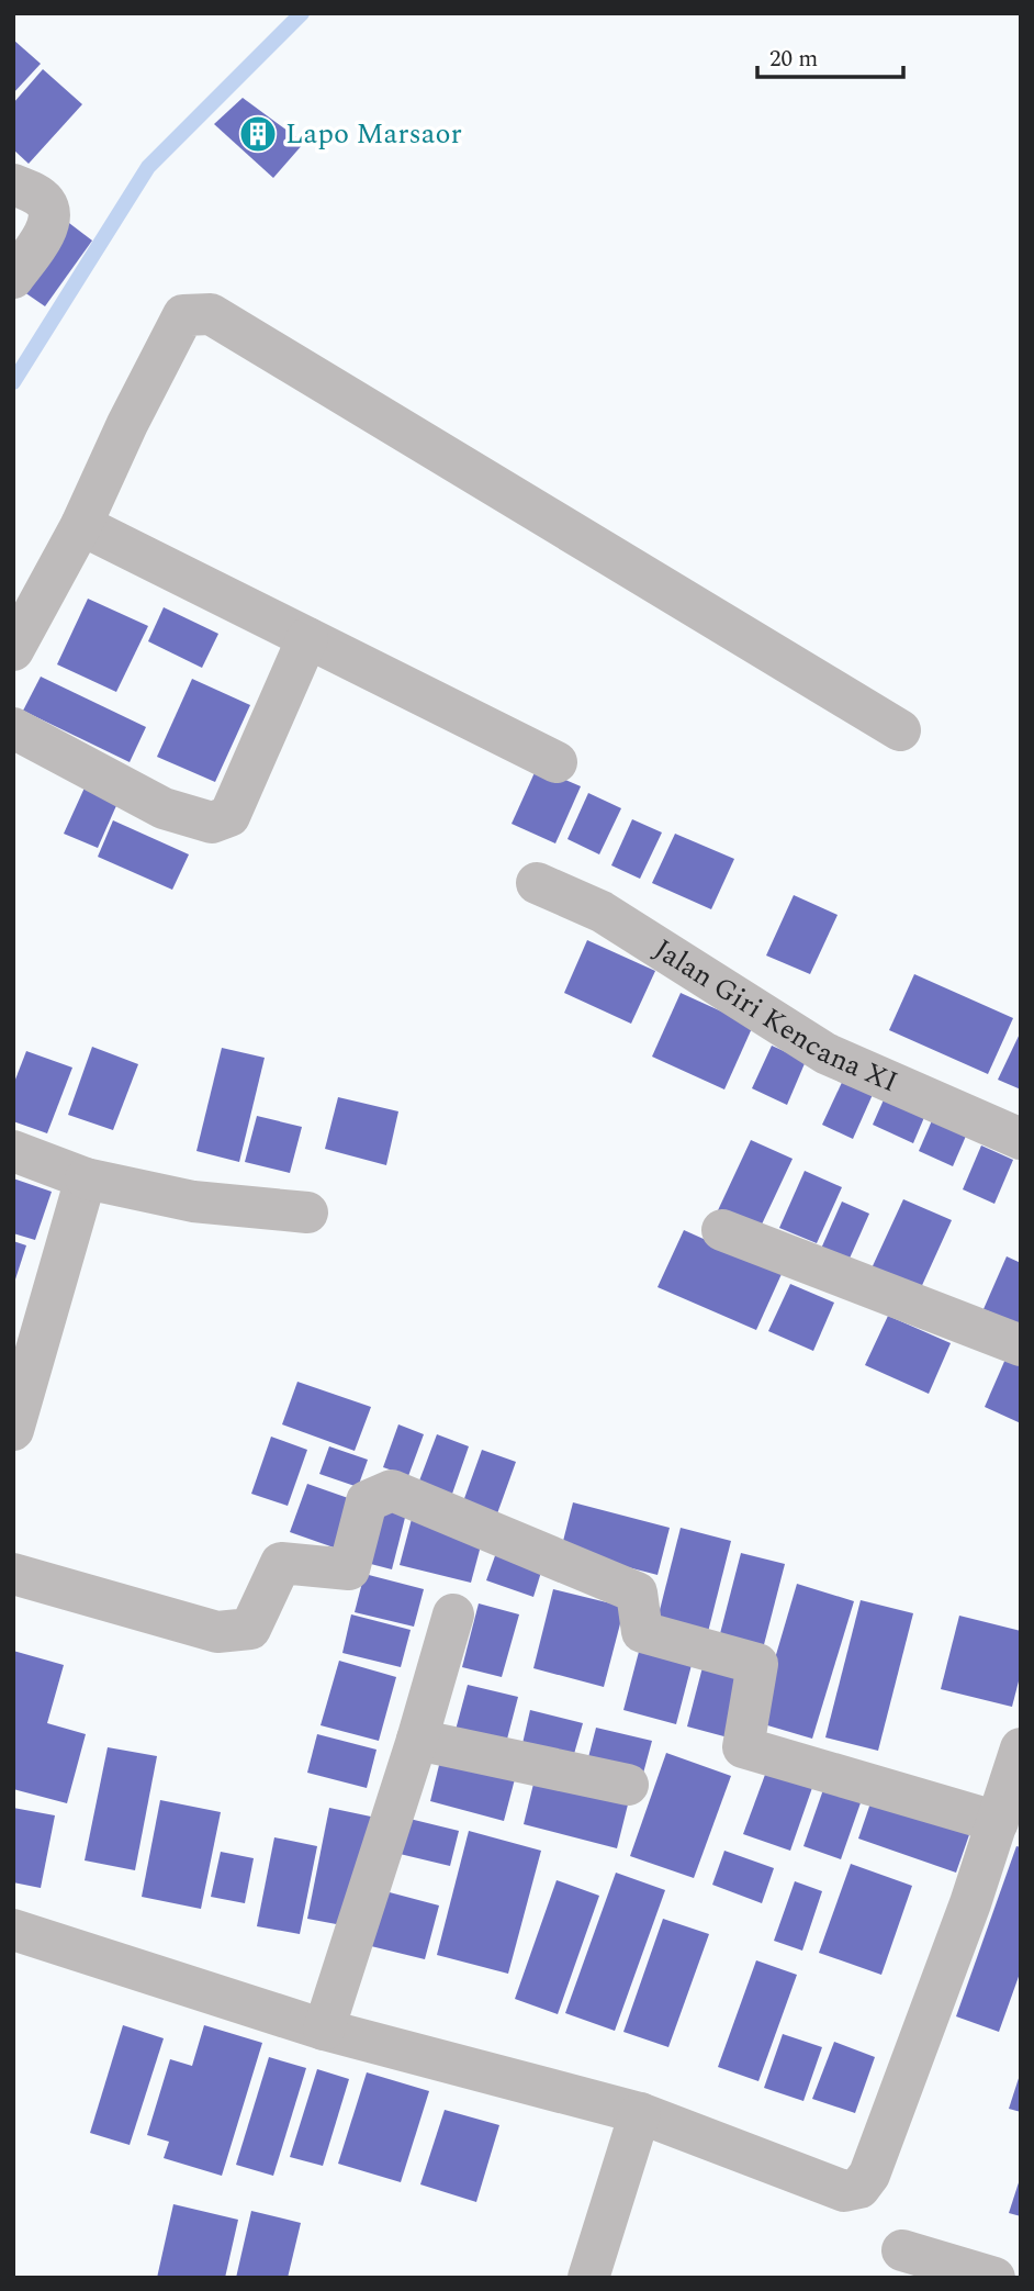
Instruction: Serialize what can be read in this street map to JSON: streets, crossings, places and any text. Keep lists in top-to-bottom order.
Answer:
{
  "streets": {
    "street": ["Jalan Giri Kencana XI"]
  },
  "places": {
    "building": ["Lapo Marsaor"]
  },
  "scale_bar": "20 m"
}
